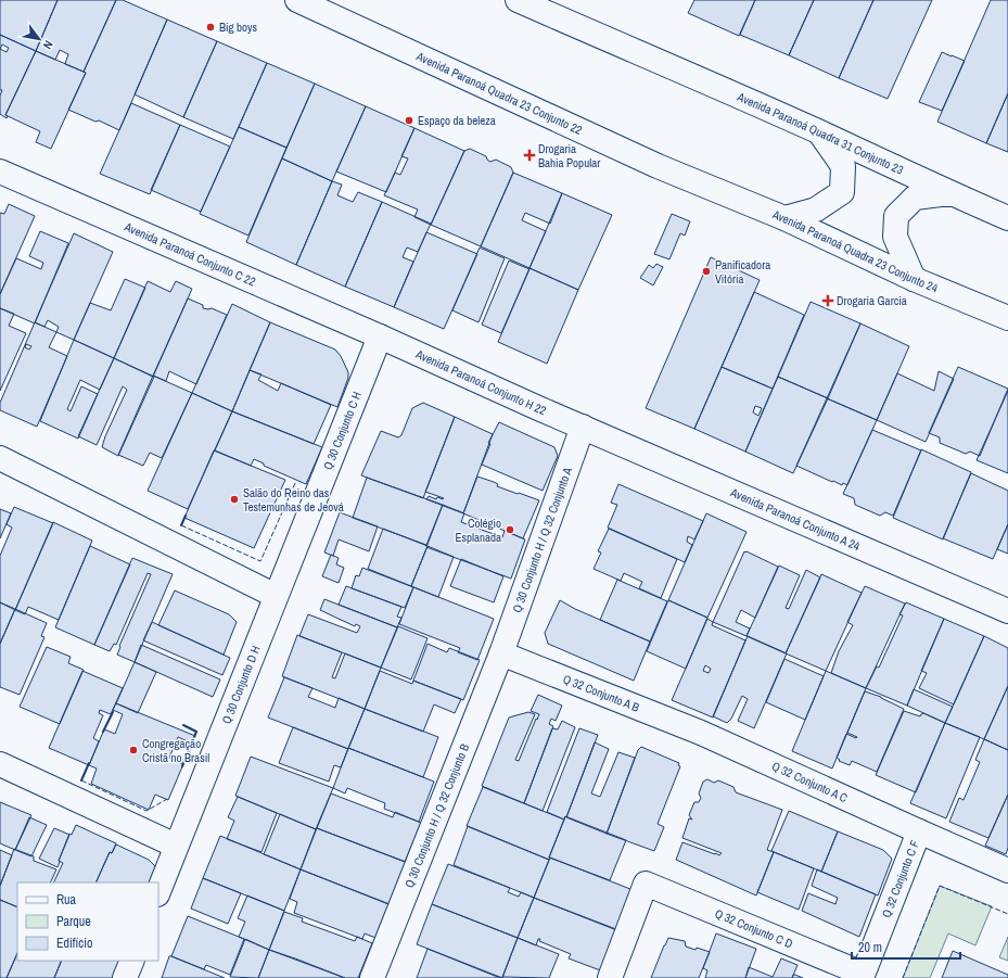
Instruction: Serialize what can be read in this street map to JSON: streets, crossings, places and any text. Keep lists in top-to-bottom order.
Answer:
{
  "streets": {
    "street": [
      "Avenida Paranoá Quadra 23 Conjunto 22",
      "Avenida Paranoá Quadra 31 Conjunto 23",
      "Avenida Paranoá Quadra 23 Conjunto 24",
      "Avenida Paranoá Conjunto C 22",
      "Avenida Paranoá Conjunto H 22",
      "Q 30 Conjunto C H",
      "Avenida Paranoá Conjunto A 24",
      "Q 30 Conjunto H / Q 32 Conjunto A",
      "Q 30 Conjunto D H",
      "Q 32 Conjunto A B",
      "Q 32 Conjunto A C",
      "Q 30 Conjunto H / Q 32 Conjunto B",
      "Q 32 Conjunto C F",
      "Q 32 Conjunto C D"
    ]
  },
  "crossings": [
    ["Avenida Paranoá Quadra 23 Conjunto 22", "Avenida Paranoá Quadra 23 Conjunto 24"],
    ["Avenida Paranoá Conjunto C 22", "Avenida Paranoá Conjunto H 22"],
    ["Avenida Paranoá Conjunto C 22", "Q 30 Conjunto C H"],
    ["Avenida Paranoá Conjunto H 22", "Q 30 Conjunto C H"],
    ["Avenida Paranoá Conjunto H 22", "Avenida Paranoá Conjunto A 24"],
    ["Avenida Paranoá Conjunto H 22", "Q 30 Conjunto H / Q 32 Conjunto A"],
    ["Q 30 Conjunto C H", "Q 30 Conjunto D H"],
    ["Avenida Paranoá Conjunto A 24", "Q 30 Conjunto H / Q 32 Conjunto A"],
    ["Q 30 Conjunto H / Q 32 Conjunto A", "Q 32 Conjunto A B"],
    ["Q 30 Conjunto H / Q 32 Conjunto A", "Q 30 Conjunto H / Q 32 Conjunto B"],
    ["Q 32 Conjunto A B", "Q 32 Conjunto A C"],
    ["Q 32 Conjunto A B", "Q 30 Conjunto H / Q 32 Conjunto B"],
    ["Q 32 Conjunto A C", "Q 32 Conjunto C F"],
    ["Q 32 Conjunto C F", "Q 32 Conjunto C D"]
  ],
  "places": {
    "other": [
      "Big boys",
      "Espaço da beleza",
      "Panificadora Vitória",
      "Salão do Reino das Testemunhas de Jeová",
      "Colégio Esplanada",
      "Congregação Cristã no Brasil"
    ],
    "health": ["Drogaria Bahia Popular", "Drogaria Garcia"]
  },
  "legend": ["Rua", "Parque", "Edifício"],
  "scale_bar": "20 m",
  "north": "bottom right"
}
